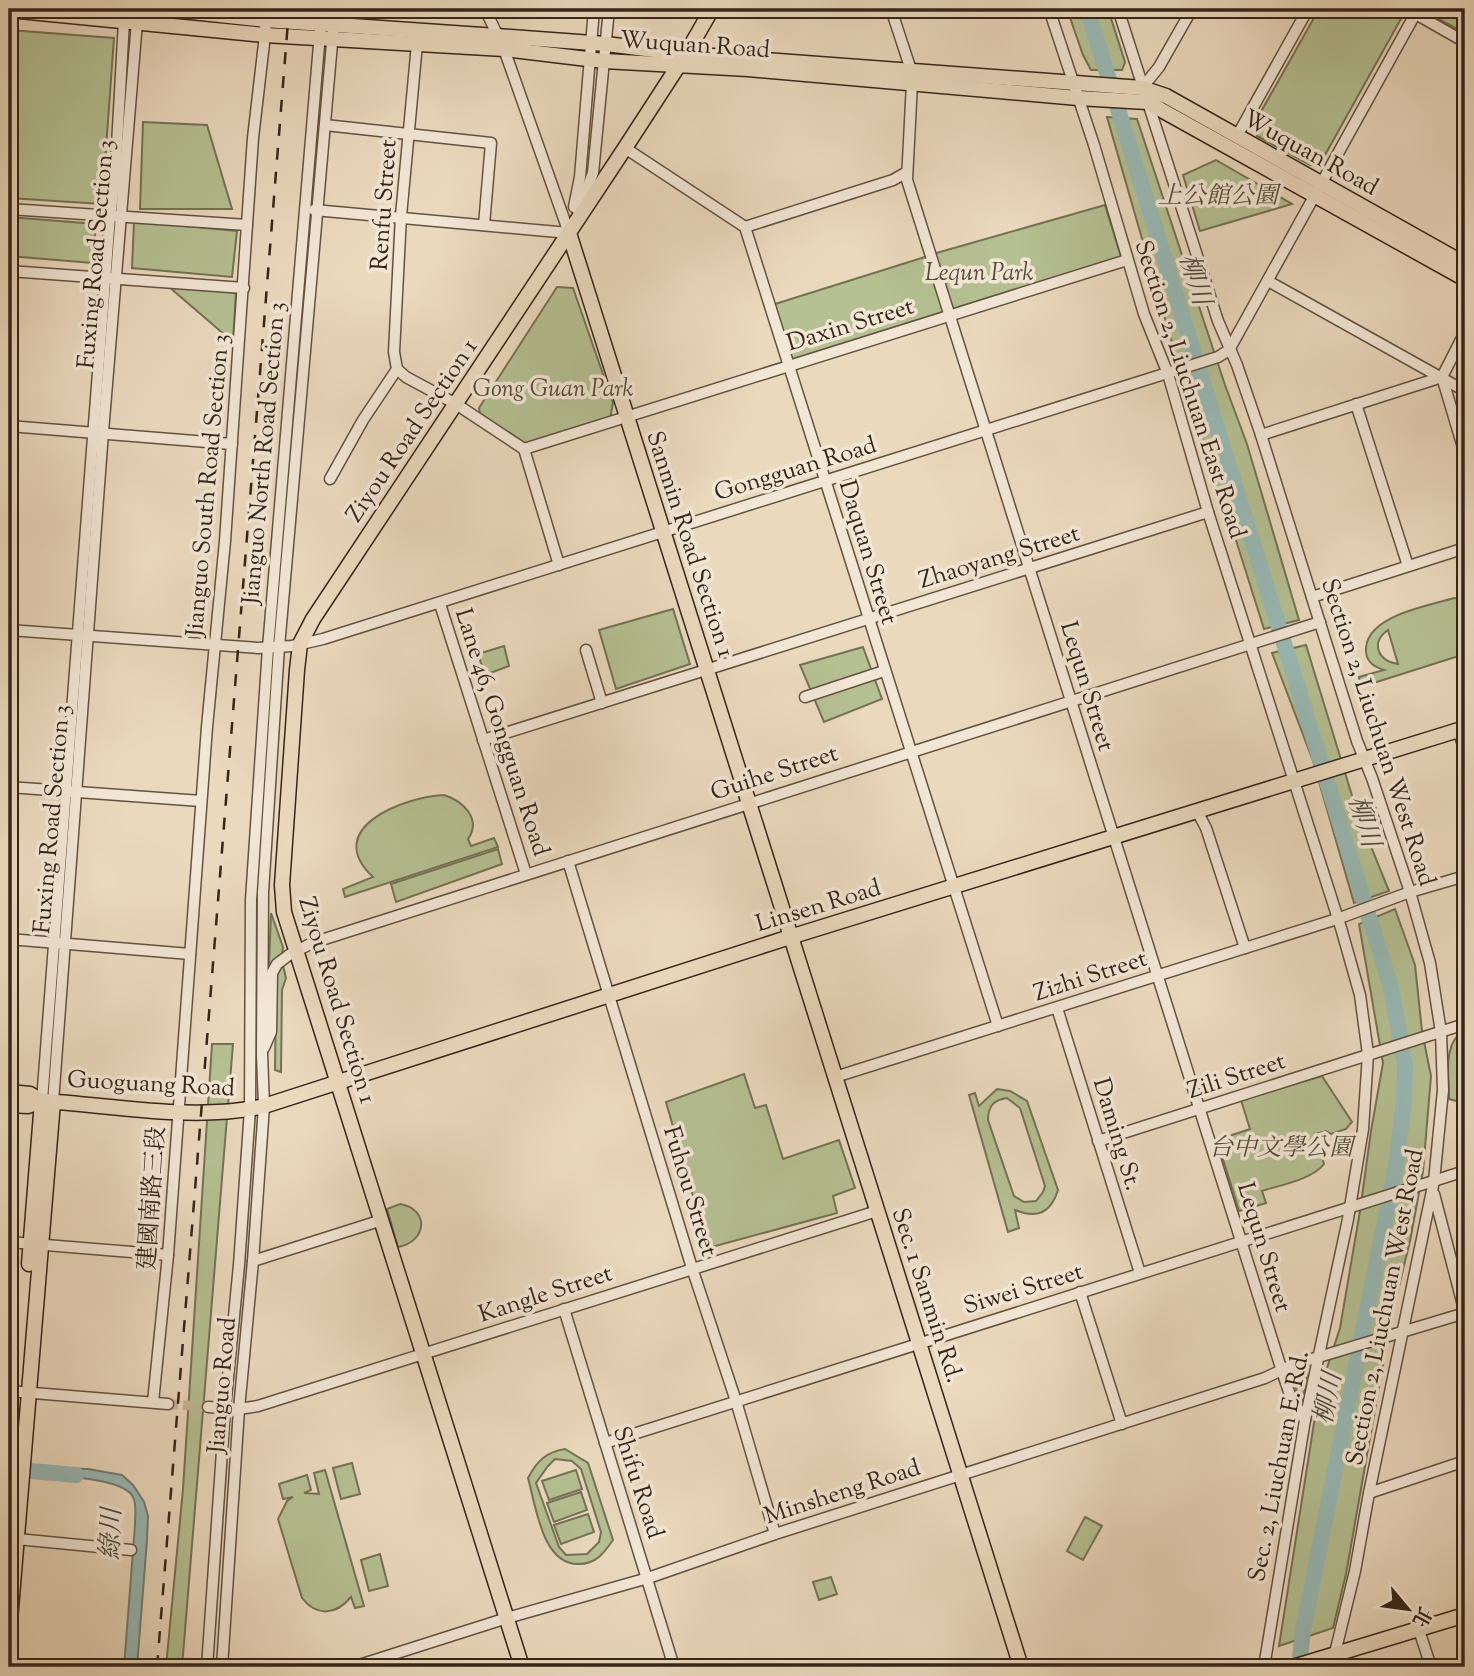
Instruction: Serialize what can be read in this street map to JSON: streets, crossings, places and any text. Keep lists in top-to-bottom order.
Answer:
{
  "streets": {
    "main road": [
      "Wuquan Road",
      "Fuxing Road Section 3",
      "Ziyou Road Section 1",
      "Sanmin Road Section 1",
      "Linsen Road",
      "Guoguang Road",
      "Sec. 1 Sanmin Rd."
    ],
    "street": [
      "Renfu Street",
      "Daxin Street",
      "Section 2, Liuchuan East Road",
      "Jianguo North Road Section 3",
      "Gongguan Road",
      "Jianguo South Road Section 3",
      "Daquan Street",
      "Zhaoyang Street",
      "Lequn Street",
      "Lane 46, Gongguan Road",
      "Section 2, Liuchuan West Road",
      "Guihe Street",
      "Zizhi Street",
      "Zili Street",
      "Daming St.",
      "Fuhou Street",
      "建國南路三段",
      "Siwei Street",
      "Kangle Street",
      "Jianguo Road",
      "Sec. 2, Liuchuan E. Rd.",
      "Shifu Road",
      "Minsheng Road"
    ]
  },
  "crossings": [
    ["Wuquan Road", "Renfu Street"],
    ["Wuquan Road", "Fuxing Road Section 3"],
    ["Wuquan Road", "Section 2, Liuchuan East Road"],
    ["Wuquan Road", "Ziyou Road Section 1"],
    ["Wuquan Road", "Jianguo North Road Section 3"],
    ["Wuquan Road", "Jianguo South Road Section 3"],
    ["Wuquan Road", "Sanmin Road Section 1"],
    ["Wuquan Road", "Lequn Street"],
    ["Wuquan Road", "Section 2, Liuchuan West Road"],
    ["Fuxing Road Section 3", "Gongguan Road"],
    ["Fuxing Road Section 3", "Guoguang Road"],
    ["Daxin Street", "Section 2, Liuchuan East Road"],
    ["Daxin Street", "Sanmin Road Section 1"],
    ["Daxin Street", "Daquan Street"],
    ["Daxin Street", "Lequn Street"],
    ["Section 2, Liuchuan East Road", "Gongguan Road"],
    ["Section 2, Liuchuan East Road", "Zhaoyang Street"],
    ["Section 2, Liuchuan East Road", "Guihe Street"],
    ["Section 2, Liuchuan East Road", "Linsen Road"],
    ["Section 2, Liuchuan East Road", "Sec. 2, Liuchuan E. Rd."],
    ["Ziyou Road Section 1", "Gongguan Road"],
    ["Ziyou Road Section 1", "Sanmin Road Section 1"],
    ["Ziyou Road Section 1", "Guihe Street"],
    ["Ziyou Road Section 1", "Linsen Road"],
    ["Ziyou Road Section 1", "Guoguang Road"],
    ["Ziyou Road Section 1", "Kangle Street"],
    ["Ziyou Road Section 1", "Minsheng Road"],
    ["Jianguo North Road Section 3", "Gongguan Road"],
    ["Gongguan Road", "Jianguo South Road Section 3"],
    ["Gongguan Road", "Sanmin Road Section 1"],
    ["Gongguan Road", "Daquan Street"],
    ["Gongguan Road", "Lequn Street"],
    ["Gongguan Road", "Lane 46, Gongguan Road"],
    ["Gongguan Road", "Section 2, Liuchuan West Road"],
    ["Jianguo South Road Section 3", "建國南路三段"],
    ["Sanmin Road Section 1", "Zhaoyang Street"],
    ["Sanmin Road Section 1", "Guihe Street"],
    ["Sanmin Road Section 1", "Linsen Road"],
    ["Sanmin Road Section 1", "Sec. 1 Sanmin Rd."],
    ["Daquan Street", "Zhaoyang Street"],
    ["Daquan Street", "Guihe Street"],
    ["Daquan Street", "Linsen Road"],
    ["Daquan Street", "Zizhi Street"],
    ["Zhaoyang Street", "Lequn Street"],
    ["Zhaoyang Street", "Lane 46, Gongguan Road"],
    ["Lequn Street", "Guihe Street"],
    ["Lequn Street", "Linsen Road"],
    ["Lequn Street", "Zizhi Street"],
    ["Lequn Street", "Zili Street"],
    ["Lequn Street", "Siwei Street"],
    ["Lequn Street", "Sec. 2, Liuchuan E. Rd."],
    ["Lequn Street", "Minsheng Road"],
    ["Lane 46, Gongguan Road", "Guihe Street"],
    ["Section 2, Liuchuan West Road", "Guihe Street"],
    ["Section 2, Liuchuan West Road", "Linsen Road"],
    ["Section 2, Liuchuan West Road", "Zizhi Street"],
    ["Section 2, Liuchuan West Road", "Zili Street"],
    ["Section 2, Liuchuan West Road", "Siwei Street"],
    ["Section 2, Liuchuan West Road", "Minsheng Road"],
    ["Guihe Street", "Fuhou Street"],
    ["Linsen Road", "Guoguang Road"],
    ["Linsen Road", "Fuhou Street"],
    ["Linsen Road", "Sec. 1 Sanmin Rd."],
    ["Linsen Road", "Sec. 2, Liuchuan E. Rd."],
    ["Zizhi Street", "Daming St."],
    ["Zizhi Street", "Sec. 1 Sanmin Rd."],
    ["Zizhi Street", "Sec. 2, Liuchuan E. Rd."],
    ["Zili Street", "Daming St."],
    ["Zili Street", "Sec. 2, Liuchuan E. Rd."],
    ["Guoguang Road", "建國南路三段"],
    ["Guoguang Road", "Jianguo Road"],
    ["Daming St.", "Siwei Street"],
    ["Fuhou Street", "Siwei Street"],
    ["Fuhou Street", "Kangle Street"],
    ["Fuhou Street", "Minsheng Road"],
    ["Siwei Street", "Sec. 1 Sanmin Rd."],
    ["Siwei Street", "Sec. 2, Liuchuan E. Rd."],
    ["Siwei Street", "Shifu Road"],
    ["Kangle Street", "Sec. 1 Sanmin Rd."],
    ["Kangle Street", "Jianguo Road"],
    ["Kangle Street", "Shifu Road"],
    ["Sec. 1 Sanmin Rd.", "Minsheng Road"],
    ["Sec. 2, Liuchuan E. Rd.", "Minsheng Road"],
    ["Shifu Road", "Minsheng Road"]
  ],
  "water": ["柳川", "綠川"],
  "parks": [
    "上公館公園",
    "Lequn Park",
    "Gong Guan Park",
    "台中文學公園"
  ],
  "north": "bottom right"
}
